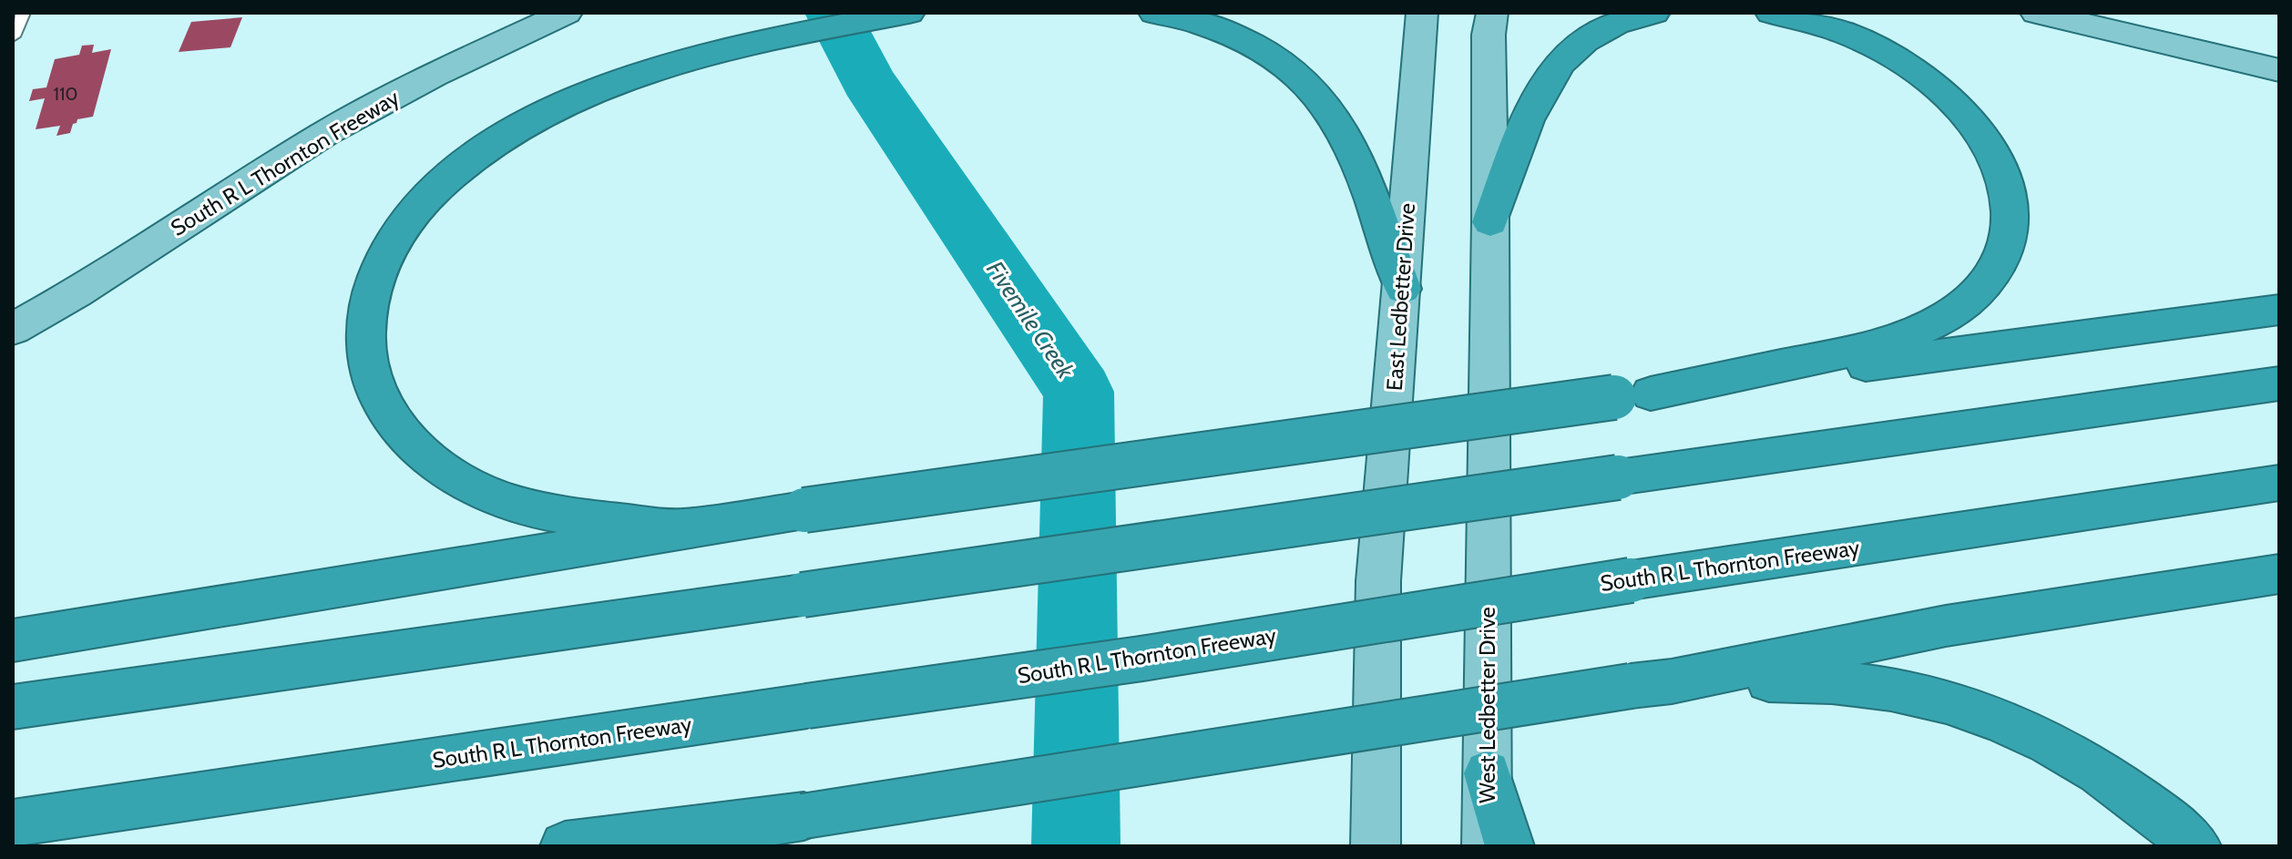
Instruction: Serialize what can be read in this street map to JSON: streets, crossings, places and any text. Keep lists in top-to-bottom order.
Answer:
{
  "streets": {
    "highway": ["South R L Thornton Freeway"],
    "main road": ["East Ledbetter Drive", "West Ledbetter Drive"]
  },
  "water": ["Fivemile Creek"],
  "house_numbers": ["110"]
}
